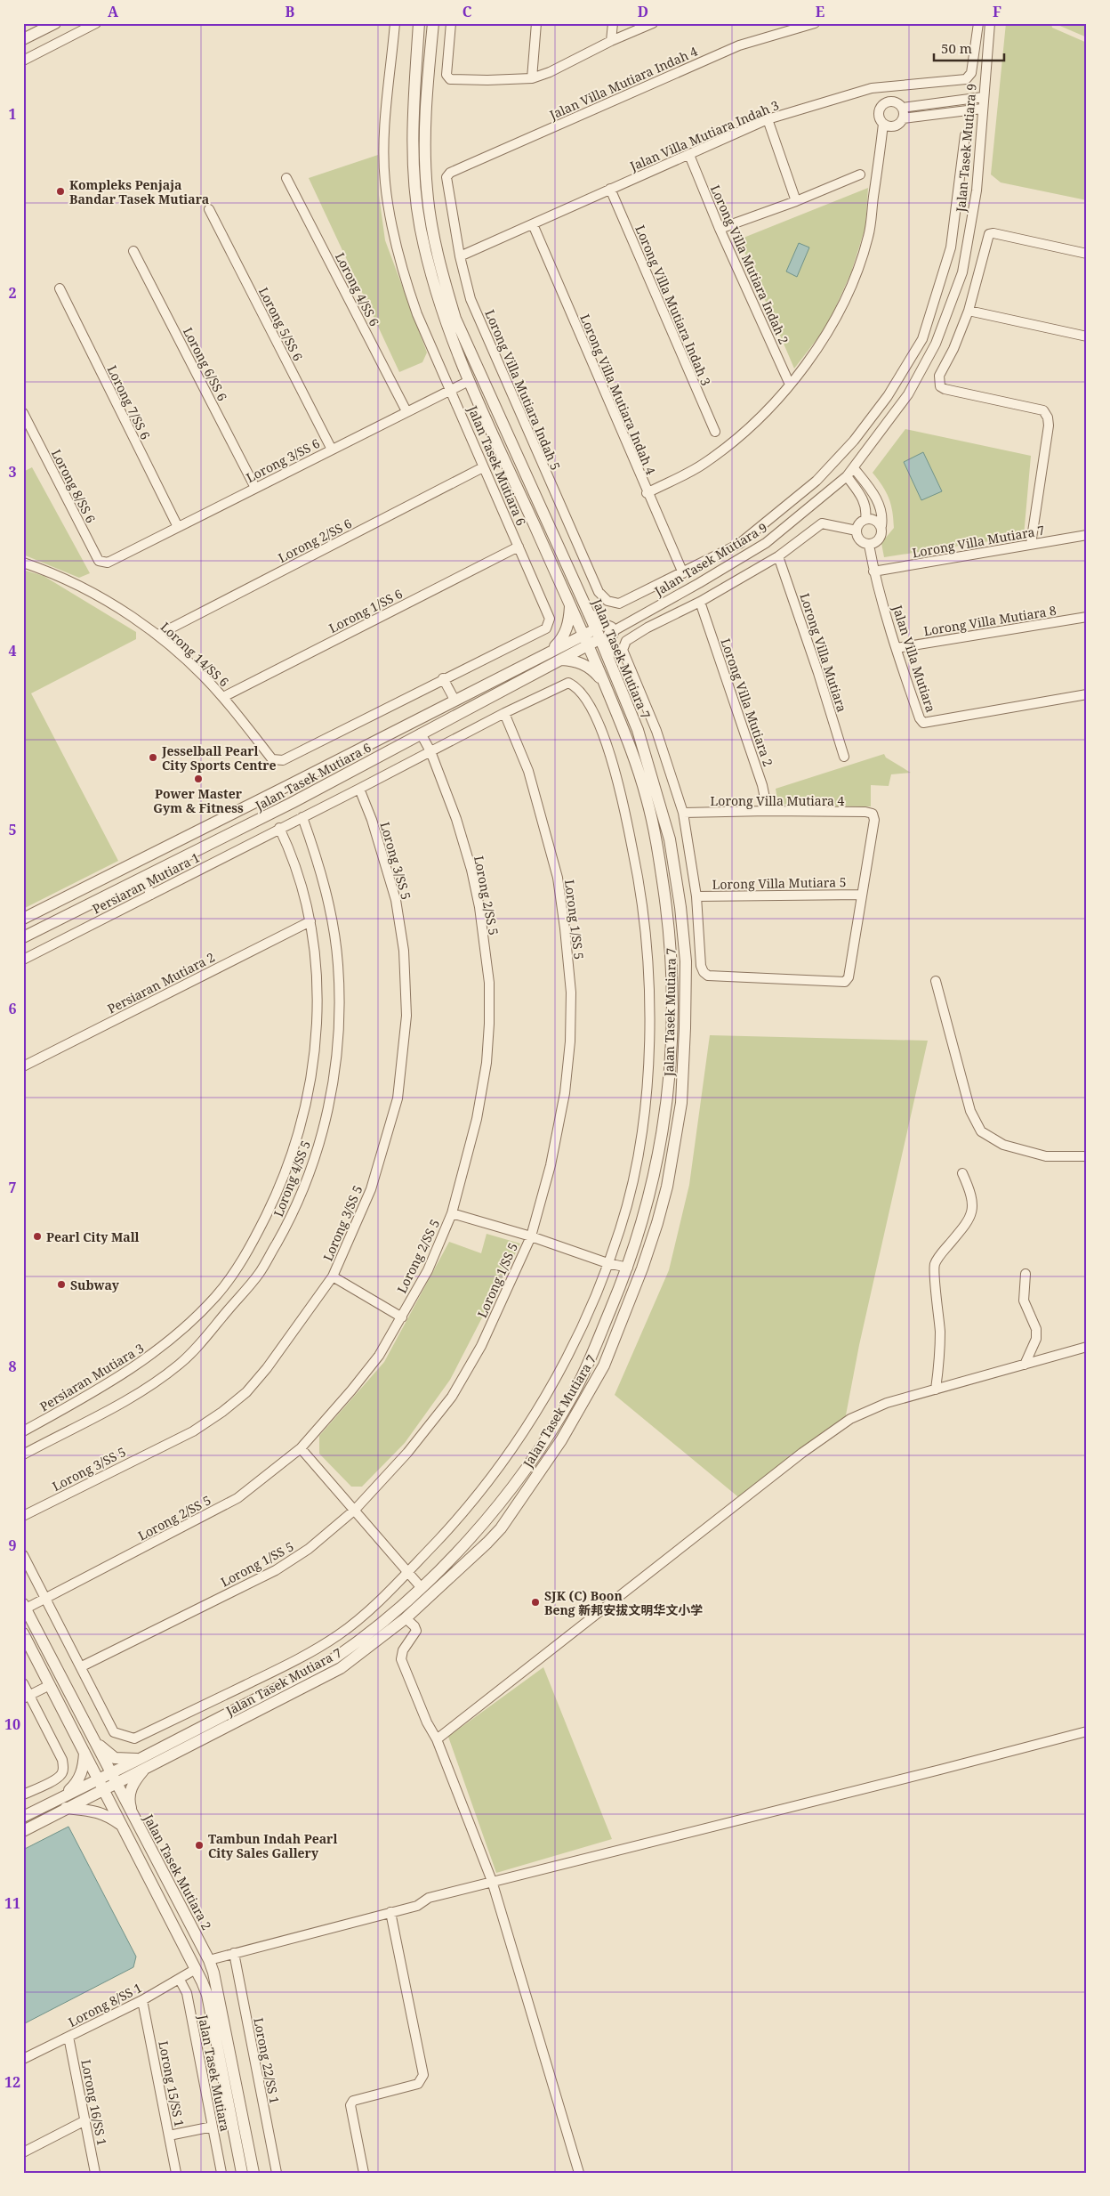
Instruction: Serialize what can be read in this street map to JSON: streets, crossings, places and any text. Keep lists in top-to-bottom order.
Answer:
{
  "streets": {
    "street": [
      "Jalan Villa Mutiara Indah 4",
      "Jalan Villa Mutiara Indah 3",
      "Jalan Tasek Mutiara 9",
      "Lorong Villa Mutiara Indah 2",
      "Lorong 4/SS 6",
      "Lorong Villa Mutiara Indah 3",
      "Lorong 5/SS 6",
      "Lorong 6/SS 6",
      "Lorong Villa Mutiara Indah 5",
      "Lorong Villa Mutiara Indah 4",
      "Lorong 7/SS 6",
      "Lorong 3/SS 6",
      "Jalan Tasek Mutiara 6",
      "Lorong 8/SS 6",
      "Lorong 2/SS 6",
      "Lorong Villa Mutiara 7",
      "Lorong 1/SS 6",
      "Lorong Villa Mutiara 8",
      "Lorong Villa Mutiara",
      "Lorong 14/SS 6",
      "Jalan Tasek Mutiara 7",
      "Jalan Villa Mutiara",
      "Lorong Villa Mutiara 2",
      "Lorong Villa Mutiara 4",
      "Lorong 3/SS 5",
      "Persiaran Mutiara 1",
      "Lorong Villa Mutiara 5",
      "Lorong 2/SS 5",
      "Lorong 1/SS 5",
      "Persiaran Mutiara 2",
      "Lorong 4/SS 5",
      "Persiaran Mutiara 3",
      "Jalan Tasek Mutiara 2",
      "Lorong 8/SS 1",
      "Lorong 22/SS 1",
      "Jalan Tasek Mutiara",
      "Lorong 15/SS 1",
      "Lorong 16/SS 1"
    ]
  },
  "crossings": [
    ["Jalan Villa Mutiara Indah 4", "Lorong Villa Mutiara Indah 5"],
    ["Jalan Villa Mutiara Indah 3", "Lorong Villa Mutiara Indah 2"],
    ["Jalan Villa Mutiara Indah 3", "Lorong Villa Mutiara Indah 3"],
    ["Jalan Villa Mutiara Indah 3", "Lorong Villa Mutiara Indah 5"],
    ["Jalan Villa Mutiara Indah 3", "Lorong Villa Mutiara Indah 4"],
    ["Jalan Tasek Mutiara 9", "Jalan Tasek Mutiara 6"],
    ["Jalan Tasek Mutiara 9", "Jalan Tasek Mutiara 7"],
    ["Lorong 4/SS 6", "Lorong 3/SS 6"],
    ["Lorong 5/SS 6", "Lorong 3/SS 6"],
    ["Lorong 6/SS 6", "Lorong 3/SS 6"],
    ["Lorong Villa Mutiara Indah 5", "Lorong Villa Mutiara Indah 4"],
    ["Lorong 7/SS 6", "Lorong 3/SS 6"],
    ["Lorong 3/SS 6", "Jalan Tasek Mutiara 6"],
    ["Lorong 3/SS 6", "Lorong 8/SS 6"],
    ["Jalan Tasek Mutiara 6", "Lorong 2/SS 6"],
    ["Jalan Tasek Mutiara 6", "Lorong 1/SS 6"],
    ["Jalan Tasek Mutiara 6", "Lorong 14/SS 6"],
    ["Jalan Tasek Mutiara 6", "Jalan Tasek Mutiara 7"],
    ["Jalan Tasek Mutiara 6", "Lorong 2/SS 5"],
    ["Lorong 2/SS 6", "Lorong 14/SS 6"],
    ["Lorong Villa Mutiara 7", "Jalan Villa Mutiara"],
    ["Lorong 1/SS 6", "Lorong 14/SS 6"],
    ["Lorong Villa Mutiara 8", "Jalan Villa Mutiara"],
    ["Jalan Tasek Mutiara 7", "Lorong 3/SS 5"],
    ["Jalan Tasek Mutiara 7", "Persiaran Mutiara 1"],
    ["Jalan Tasek Mutiara 7", "Lorong 2/SS 5"],
    ["Jalan Tasek Mutiara 7", "Lorong 1/SS 5"],
    ["Jalan Tasek Mutiara 7", "Lorong 4/SS 5"],
    ["Jalan Tasek Mutiara 7", "Persiaran Mutiara 3"],
    ["Jalan Tasek Mutiara 7", "Jalan Tasek Mutiara 2"],
    ["Lorong Villa Mutiara 2", "Lorong Villa Mutiara 4"],
    ["Lorong Villa Mutiara 4", "Lorong Villa Mutiara 5"],
    ["Persiaran Mutiara 1", "Persiaran Mutiara 3"],
    ["Lorong 2/SS 5", "Jalan Tasek Mutiara 2"],
    ["Persiaran Mutiara 2", "Persiaran Mutiara 3"],
    ["Lorong 8/SS 1", "Jalan Tasek Mutiara"],
    ["Lorong 8/SS 1", "Lorong 15/SS 1"],
    ["Lorong 8/SS 1", "Lorong 16/SS 1"]
  ],
  "places": [
    "Kompleks Penjaja Bandar Tasek Mutiara",
    "Jesselball Pearl City Sports Centre",
    "Power Master Gym & Fitness",
    "Pearl City Mall",
    "Subway",
    "SJK (C) Boon Beng 新邦安拔文明华文小学",
    "Tambun Indah Pearl City Sales Gallery"
  ],
  "scale_bar": "50 m",
  "grid": {
    "columns": [
      "A",
      "B",
      "C",
      "D",
      "E",
      "F"
    ],
    "rows": [
      "1",
      "2",
      "3",
      "4",
      "5",
      "6",
      "7",
      "8",
      "9",
      "10",
      "11",
      "12"
    ]
  }
}
